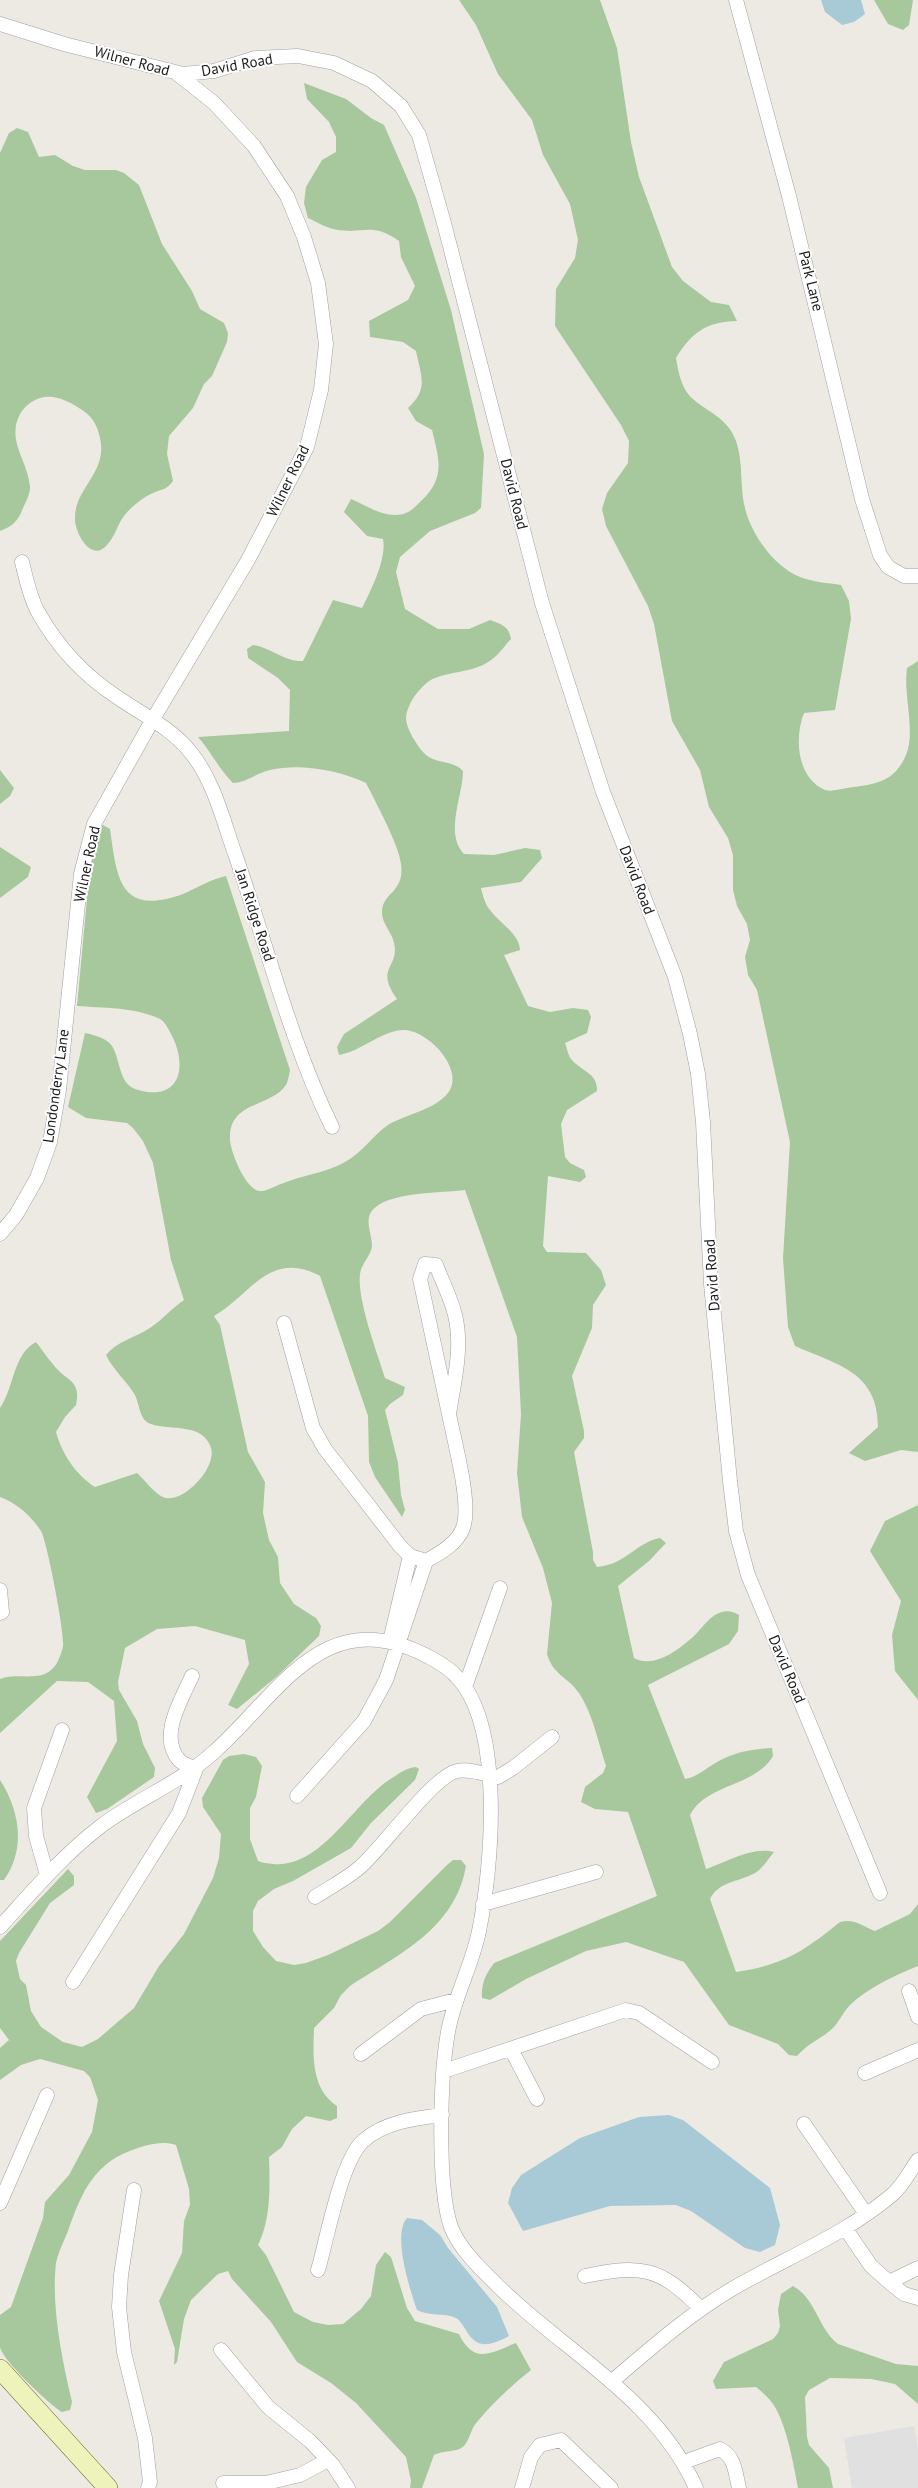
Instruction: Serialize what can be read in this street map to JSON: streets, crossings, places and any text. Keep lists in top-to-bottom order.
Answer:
{
  "streets": {
    "street": [
      "Wilner Road",
      "David Road",
      "Park Lane",
      "Jan Ridge Road",
      "Londonderry Lane"
    ]
  },
  "crossings": [
    ["Wilner Road", "David Road"],
    ["Wilner Road", "Jan Ridge Road"],
    ["Wilner Road", "Londonderry Lane"]
  ]
}
